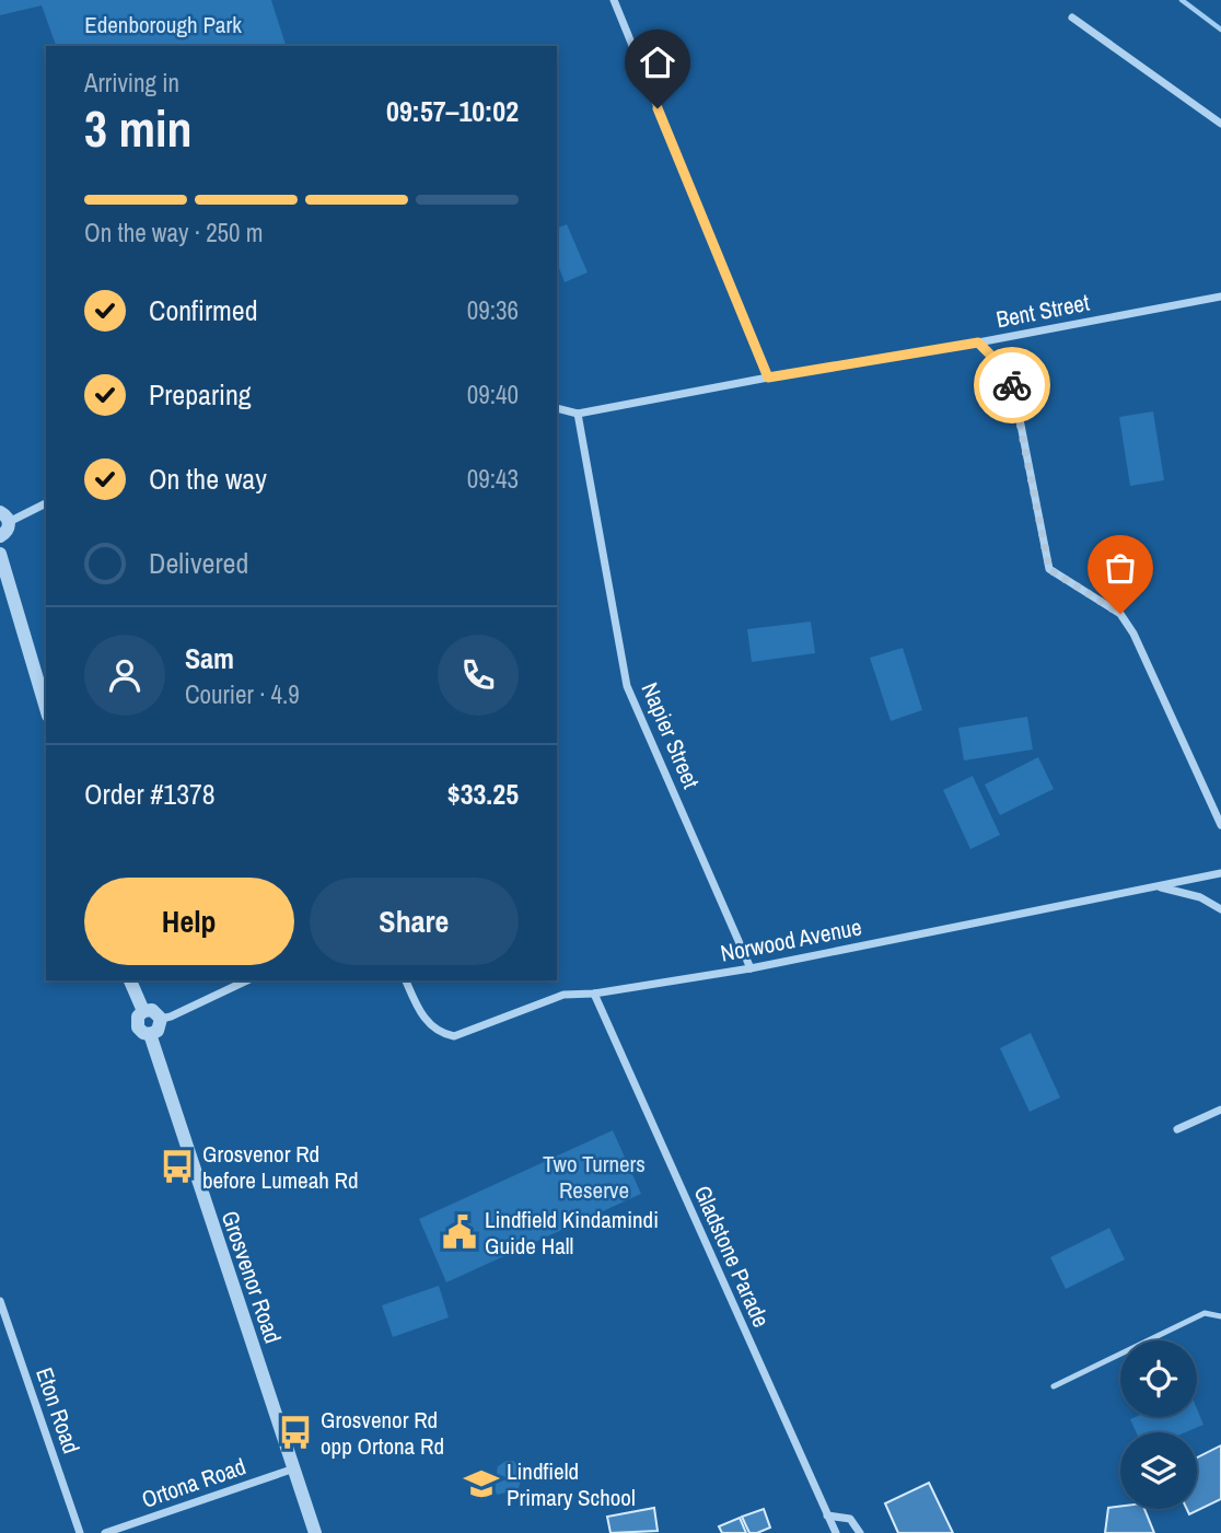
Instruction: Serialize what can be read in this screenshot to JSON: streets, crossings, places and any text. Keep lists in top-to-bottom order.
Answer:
{
  "streets": {
    "street": [
      "Bent Street",
      "Napier Street",
      "Norwood Avenue",
      "Gladstone Parade",
      "Grosvenor Road",
      "Eton Road",
      "Ortona Road"
    ]
  },
  "crossings": [
    ["Bent Street", "Napier Street"],
    ["Napier Street", "Norwood Avenue"],
    ["Norwood Avenue", "Gladstone Parade"],
    ["Grosvenor Road", "Ortona Road"]
  ],
  "parks": ["Edenborough Park", "Two Turners Reserve"],
  "places": {
    "bus stop": ["Grosvenor Rd before Lumeah Rd", "Grosvenor Rd opp Ortona Rd"],
    "public building": ["Lindfield Kindamindi Guide Hall"],
    "school or university": ["Lindfield Primary School"]
  },
  "page": {
    "heading": ["3 min", "Arriving in", "09:57–10:02"],
    "panel": [
      "Sam",
      "Courier · 4.9",
      "Order #1378",
      "$33.25"
    ],
    "bar": "On the way · 250 m",
    "list": [
      ["Confirmed", "09:36"],
      ["Preparing", "09:40"],
      ["On the way", "09:43"],
      "Delivered"
    ],
    "buttons": ["Help", "Share"]
  }
}
